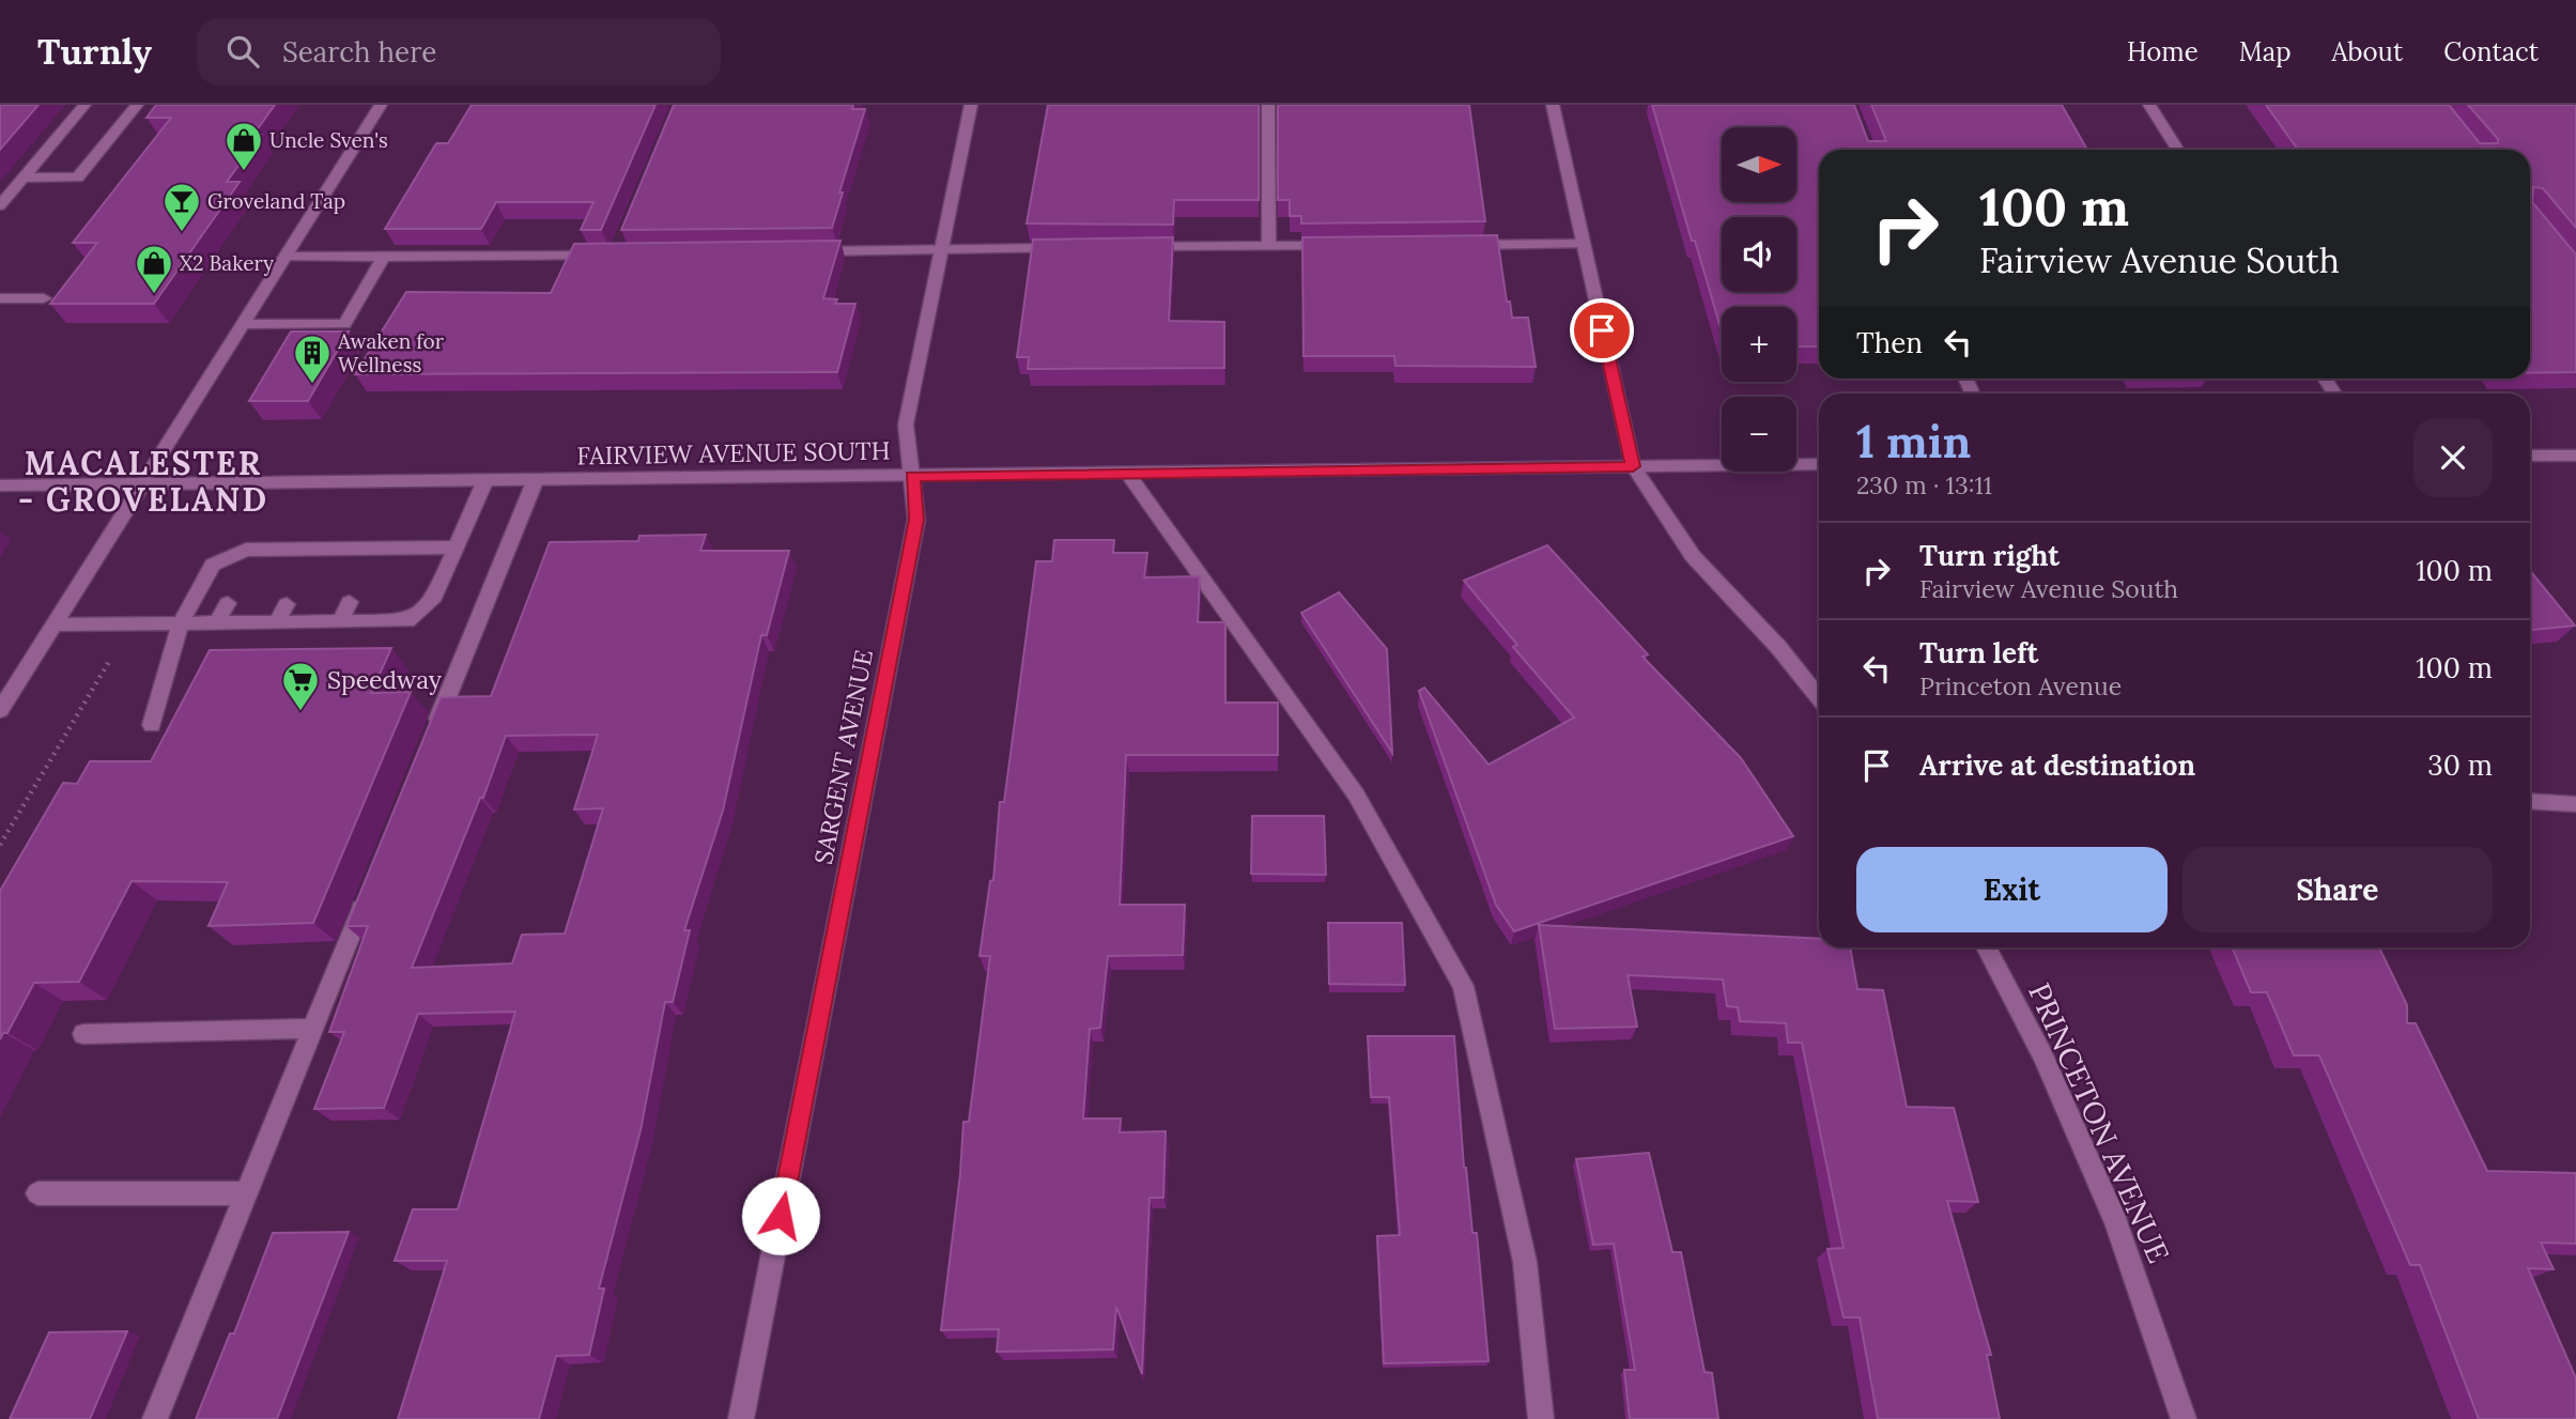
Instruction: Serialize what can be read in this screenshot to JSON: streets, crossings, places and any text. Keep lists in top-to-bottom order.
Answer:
{
  "streets": {
    "street": ["FAIRVIEW AVENUE SOUTH", "SARGENT AVENUE", "PRINCETON AVENUE"]
  },
  "crossings": [
    ["FAIRVIEW AVENUE SOUTH", "SARGENT AVENUE"]
  ],
  "districts": ["MACALESTER - GROVELAND"],
  "places": {
    "shop": ["Uncle Sven's", "X2 Bakery"],
    "bar": ["Groveland Tap"],
    "building": ["Awaken for Wellness"],
    "supermarket": ["Speedway"]
  },
  "north": "right",
  "page": {
    "header": "Turnly",
    "search": "Search here",
    "nav": [
      "Home",
      "Map",
      "About",
      "Contact"
    ],
    "map_buttons": ["+", "−"],
    "turn": ["100 m", "Fairview Avenue South"],
    "then": "Then",
    "heading": ["1 min", "230 m · 13:11"],
    "list": [
      {
        "name": "Turn right",
        "note": "Fairview Avenue South",
        "value": "100 m"
      },
      {
        "name": "Turn left",
        "note": "Princeton Avenue",
        "value": "100 m"
      },
      {
        "name": "Arrive at destination",
        "value": "30 m"
      }
    ],
    "buttons": ["Exit", "Share"]
  }
}
